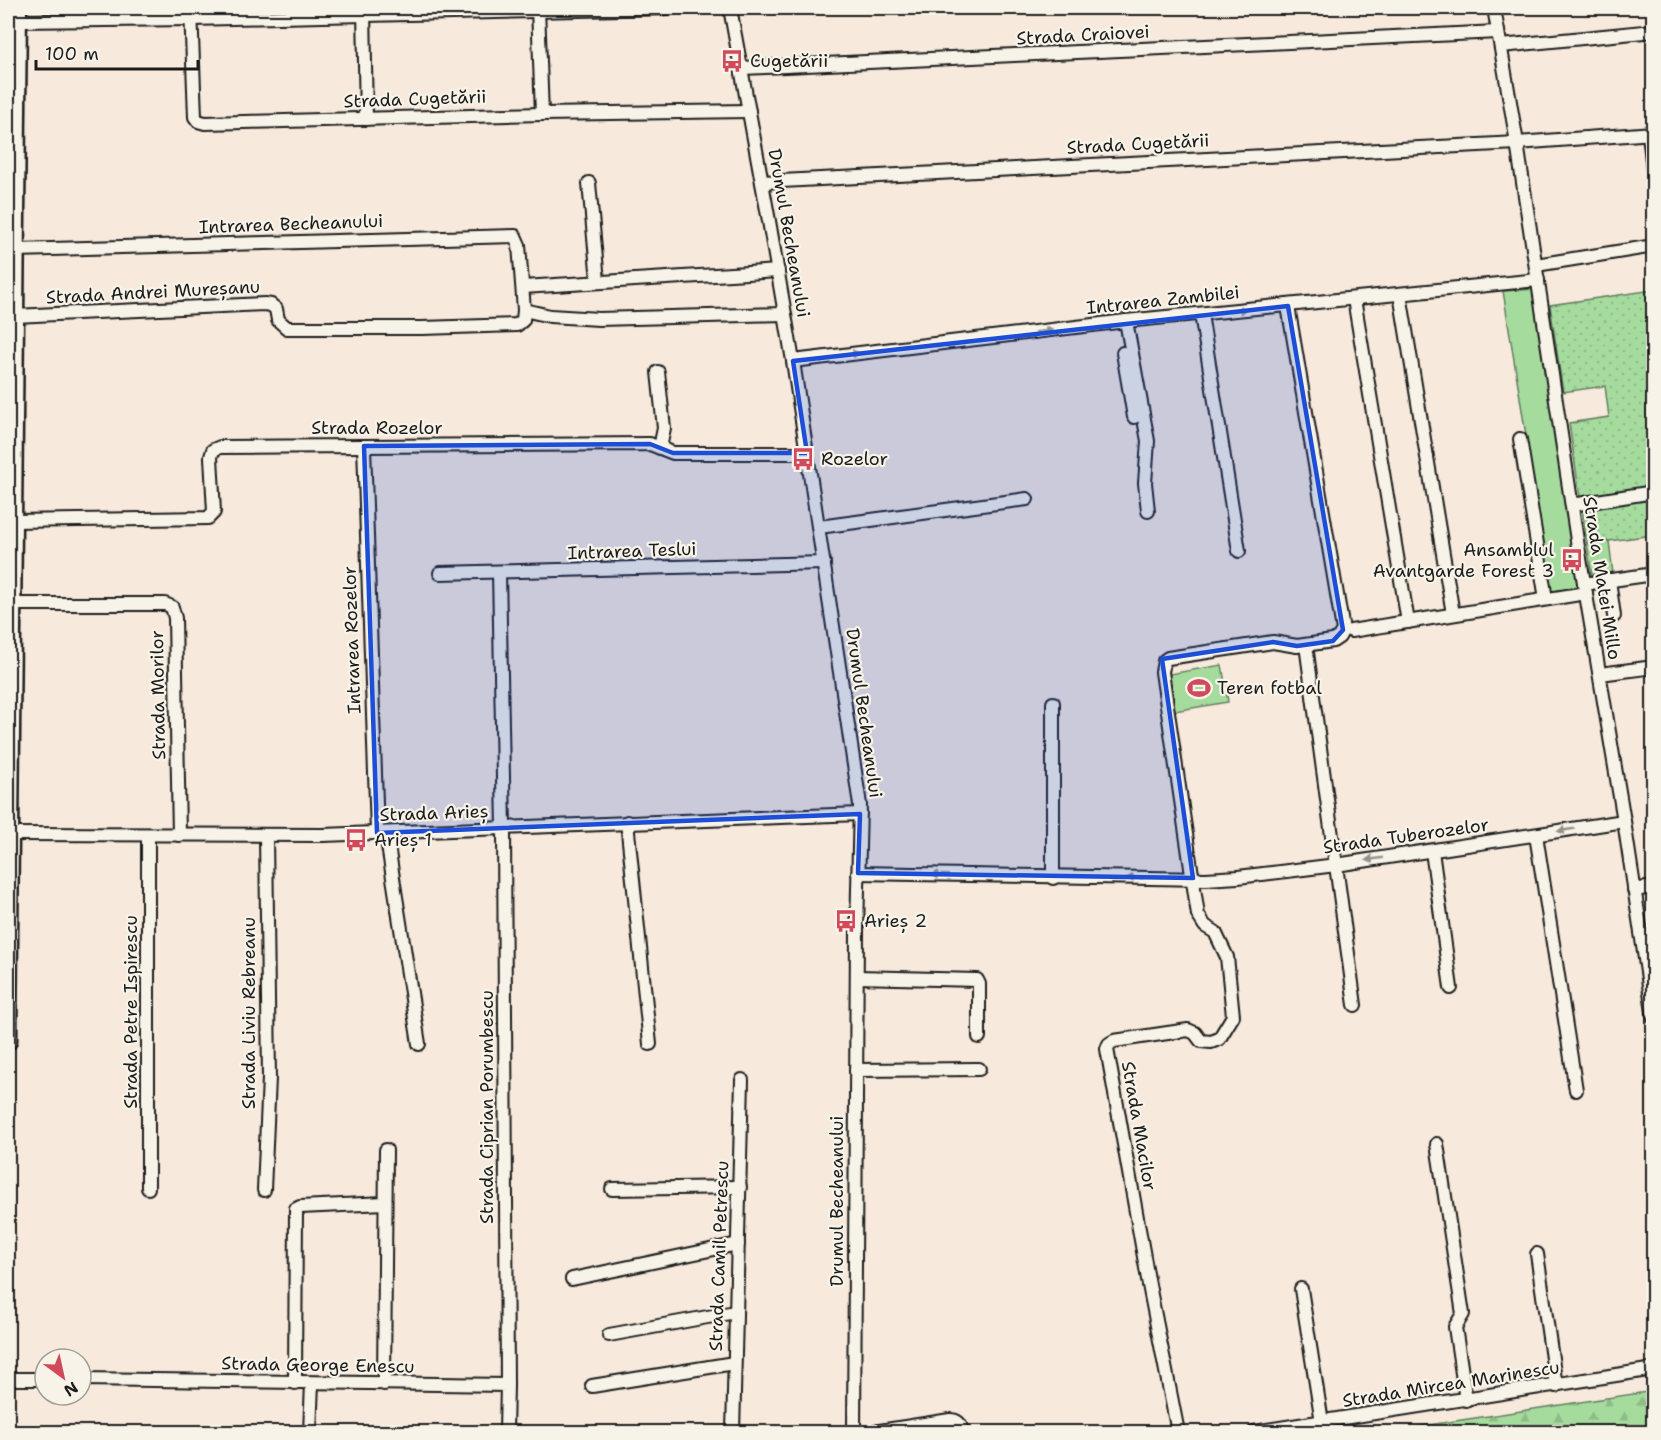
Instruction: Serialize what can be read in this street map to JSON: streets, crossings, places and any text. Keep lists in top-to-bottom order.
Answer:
{
  "streets": {
    "street": [
      "Strada Craiovei",
      "Strada Cugetării",
      "Intrarea Becheanului",
      "Drumul Becheanului",
      "Strada Andrei Mureșanu",
      "Intrarea Zambilei",
      "Strada Rozelor",
      "Intrarea Teslui",
      "Strada Matei Millo",
      "Intrarea Rozelor",
      "Strada Morilor",
      "Strada Arieș",
      "Strada Tuberozelor",
      "Strada Petre Ispirescu",
      "Strada Liviu Rebreanu",
      "Strada Ciprian Porumbescu",
      "Strada Macilor",
      "Strada Camil Petrescu",
      "Strada George Enescu",
      "Strada Mircea Marinescu"
    ]
  },
  "crossings": [
    ["Strada Craiovei", "Drumul Becheanului"],
    ["Strada Craiovei", "Strada Matei Millo"],
    ["Strada Cugetării", "Drumul Becheanului"],
    ["Strada Cugetării", "Strada Matei Millo"],
    ["Intrarea Becheanului", "Strada Andrei Mureșanu"],
    ["Drumul Becheanului", "Intrarea Zambilei"],
    ["Drumul Becheanului", "Strada Rozelor"],
    ["Drumul Becheanului", "Intrarea Teslui"],
    ["Drumul Becheanului", "Strada Arieș"],
    ["Drumul Becheanului", "Strada Tuberozelor"],
    ["Intrarea Zambilei", "Strada Matei Millo"],
    ["Strada Rozelor", "Intrarea Rozelor"],
    ["Intrarea Teslui", "Strada Ciprian Porumbescu"],
    ["Strada Matei Millo", "Strada Tuberozelor"],
    ["Intrarea Rozelor", "Strada Arieș"],
    ["Strada Morilor", "Strada Arieș"],
    ["Strada Arieș", "Strada Petre Ispirescu"],
    ["Strada Arieș", "Strada Liviu Rebreanu"],
    ["Strada Arieș", "Strada Ciprian Porumbescu"],
    ["Strada Tuberozelor", "Strada Macilor"],
    ["Strada Ciprian Porumbescu", "Strada George Enescu"]
  ],
  "one_way": ["Intrarea Zambilei", "Strada Tuberozelor"],
  "places": {
    "bus stop": [
      "Cugetării",
      "Rozelor",
      "Ansamblul Avantgarde Forest 3",
      "Arieș 1",
      "Arieș 2"
    ],
    "sports": ["Teren fotbal"]
  },
  "scale_bar": "100 m",
  "north": "bottom right"
}
